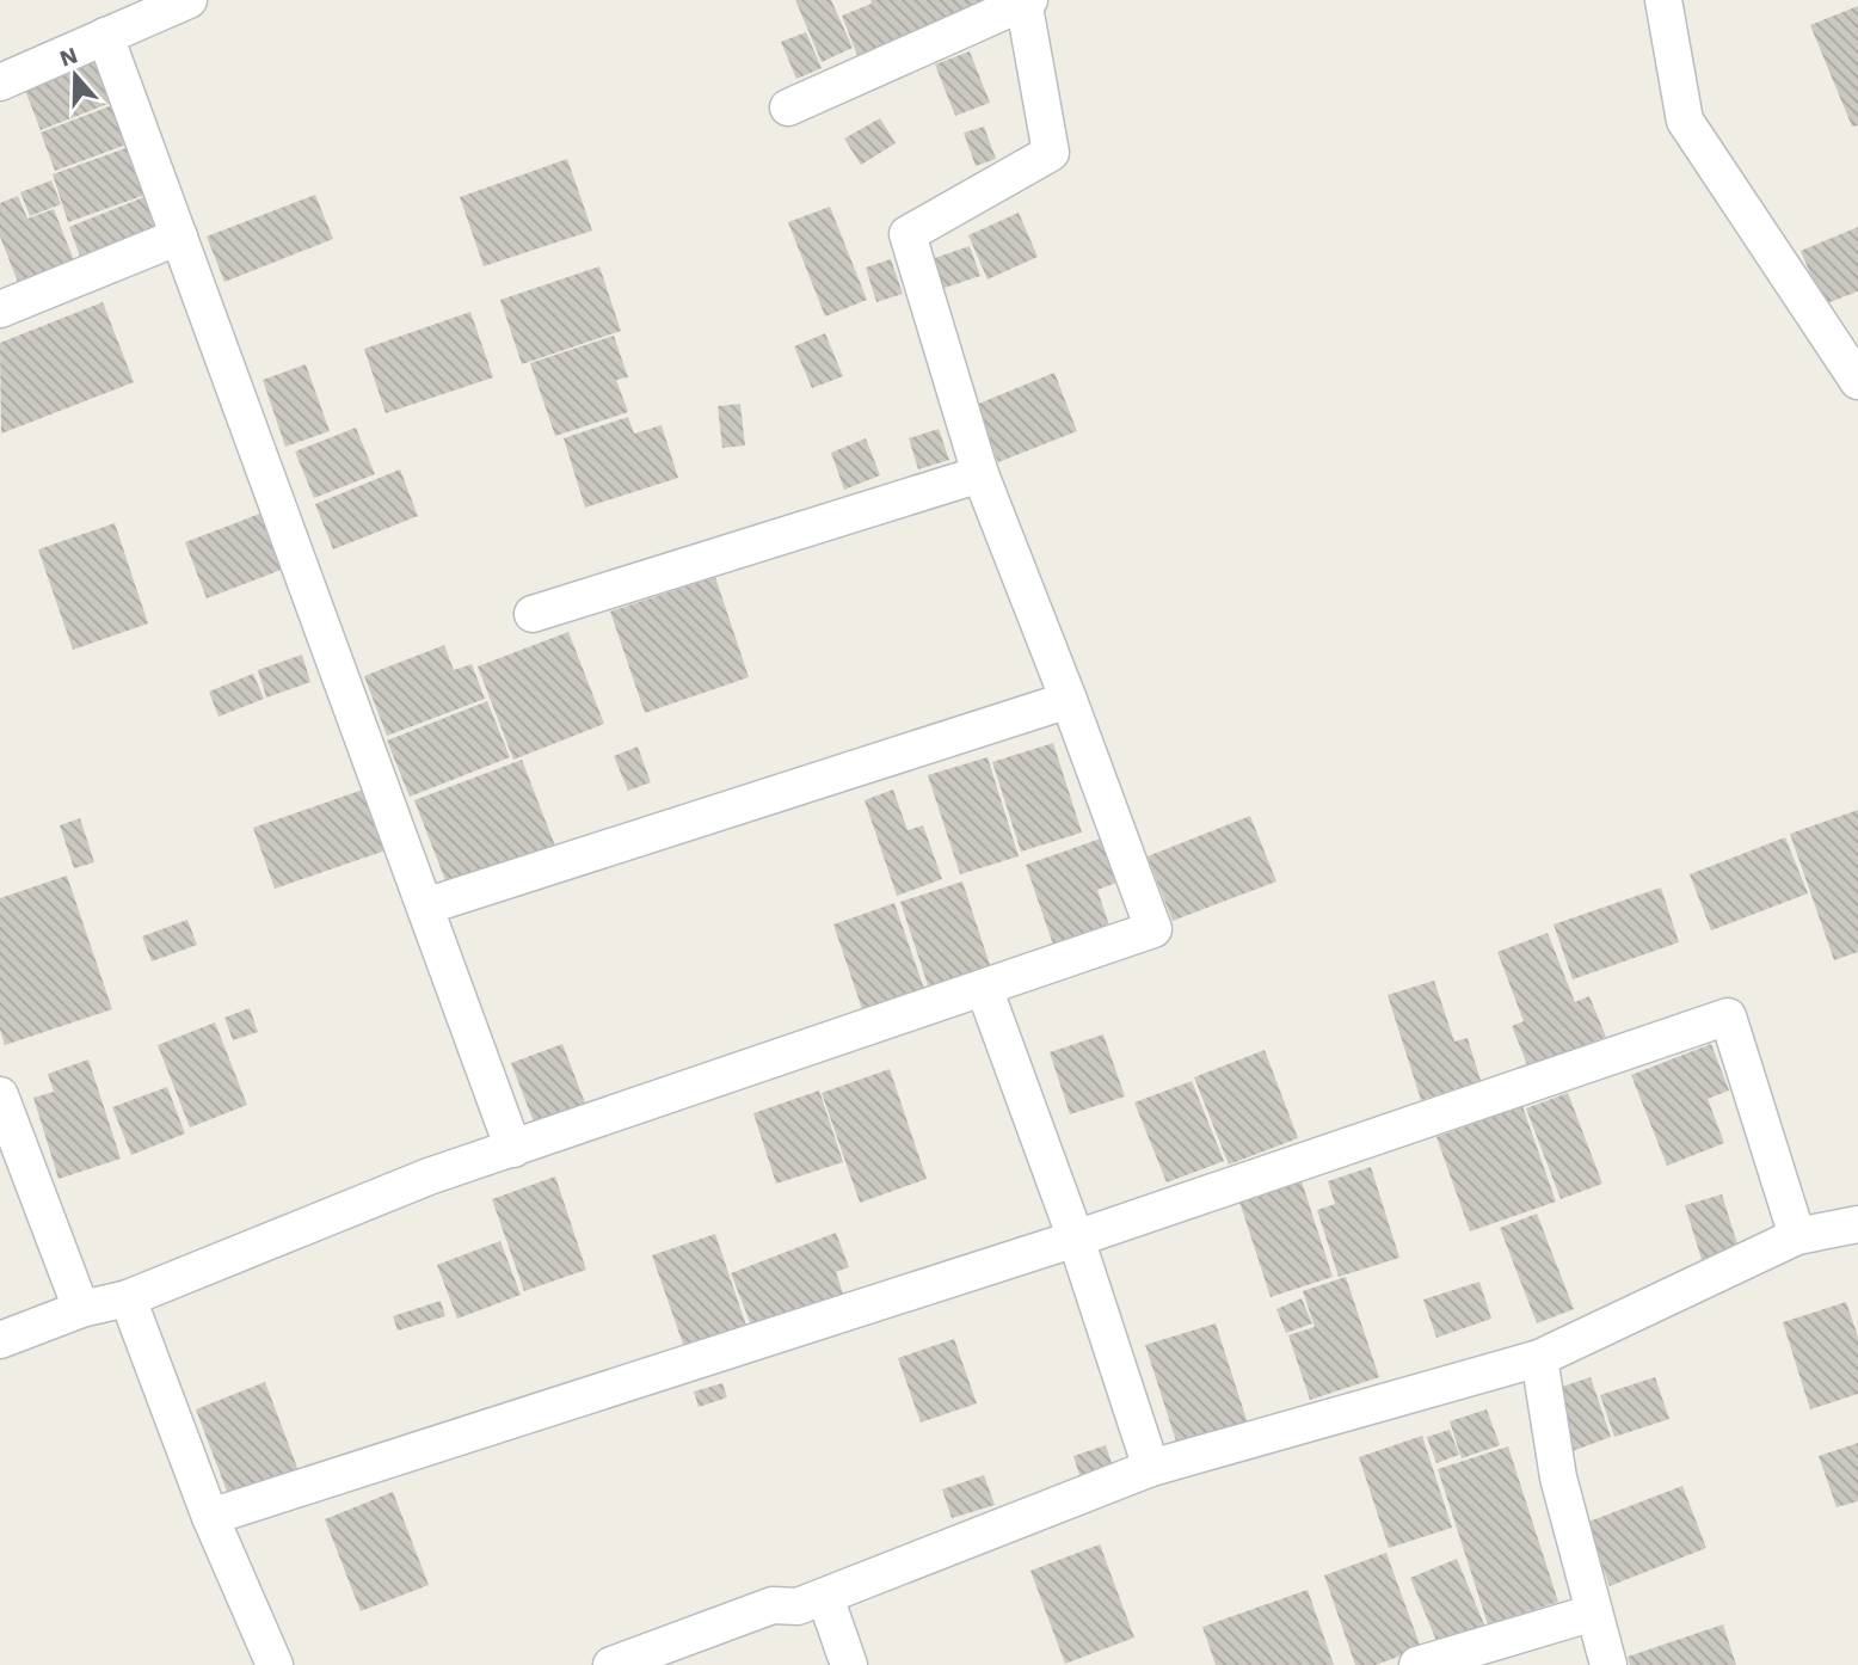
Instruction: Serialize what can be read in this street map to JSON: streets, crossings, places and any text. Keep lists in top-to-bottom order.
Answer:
{
  "north": "top"
}
